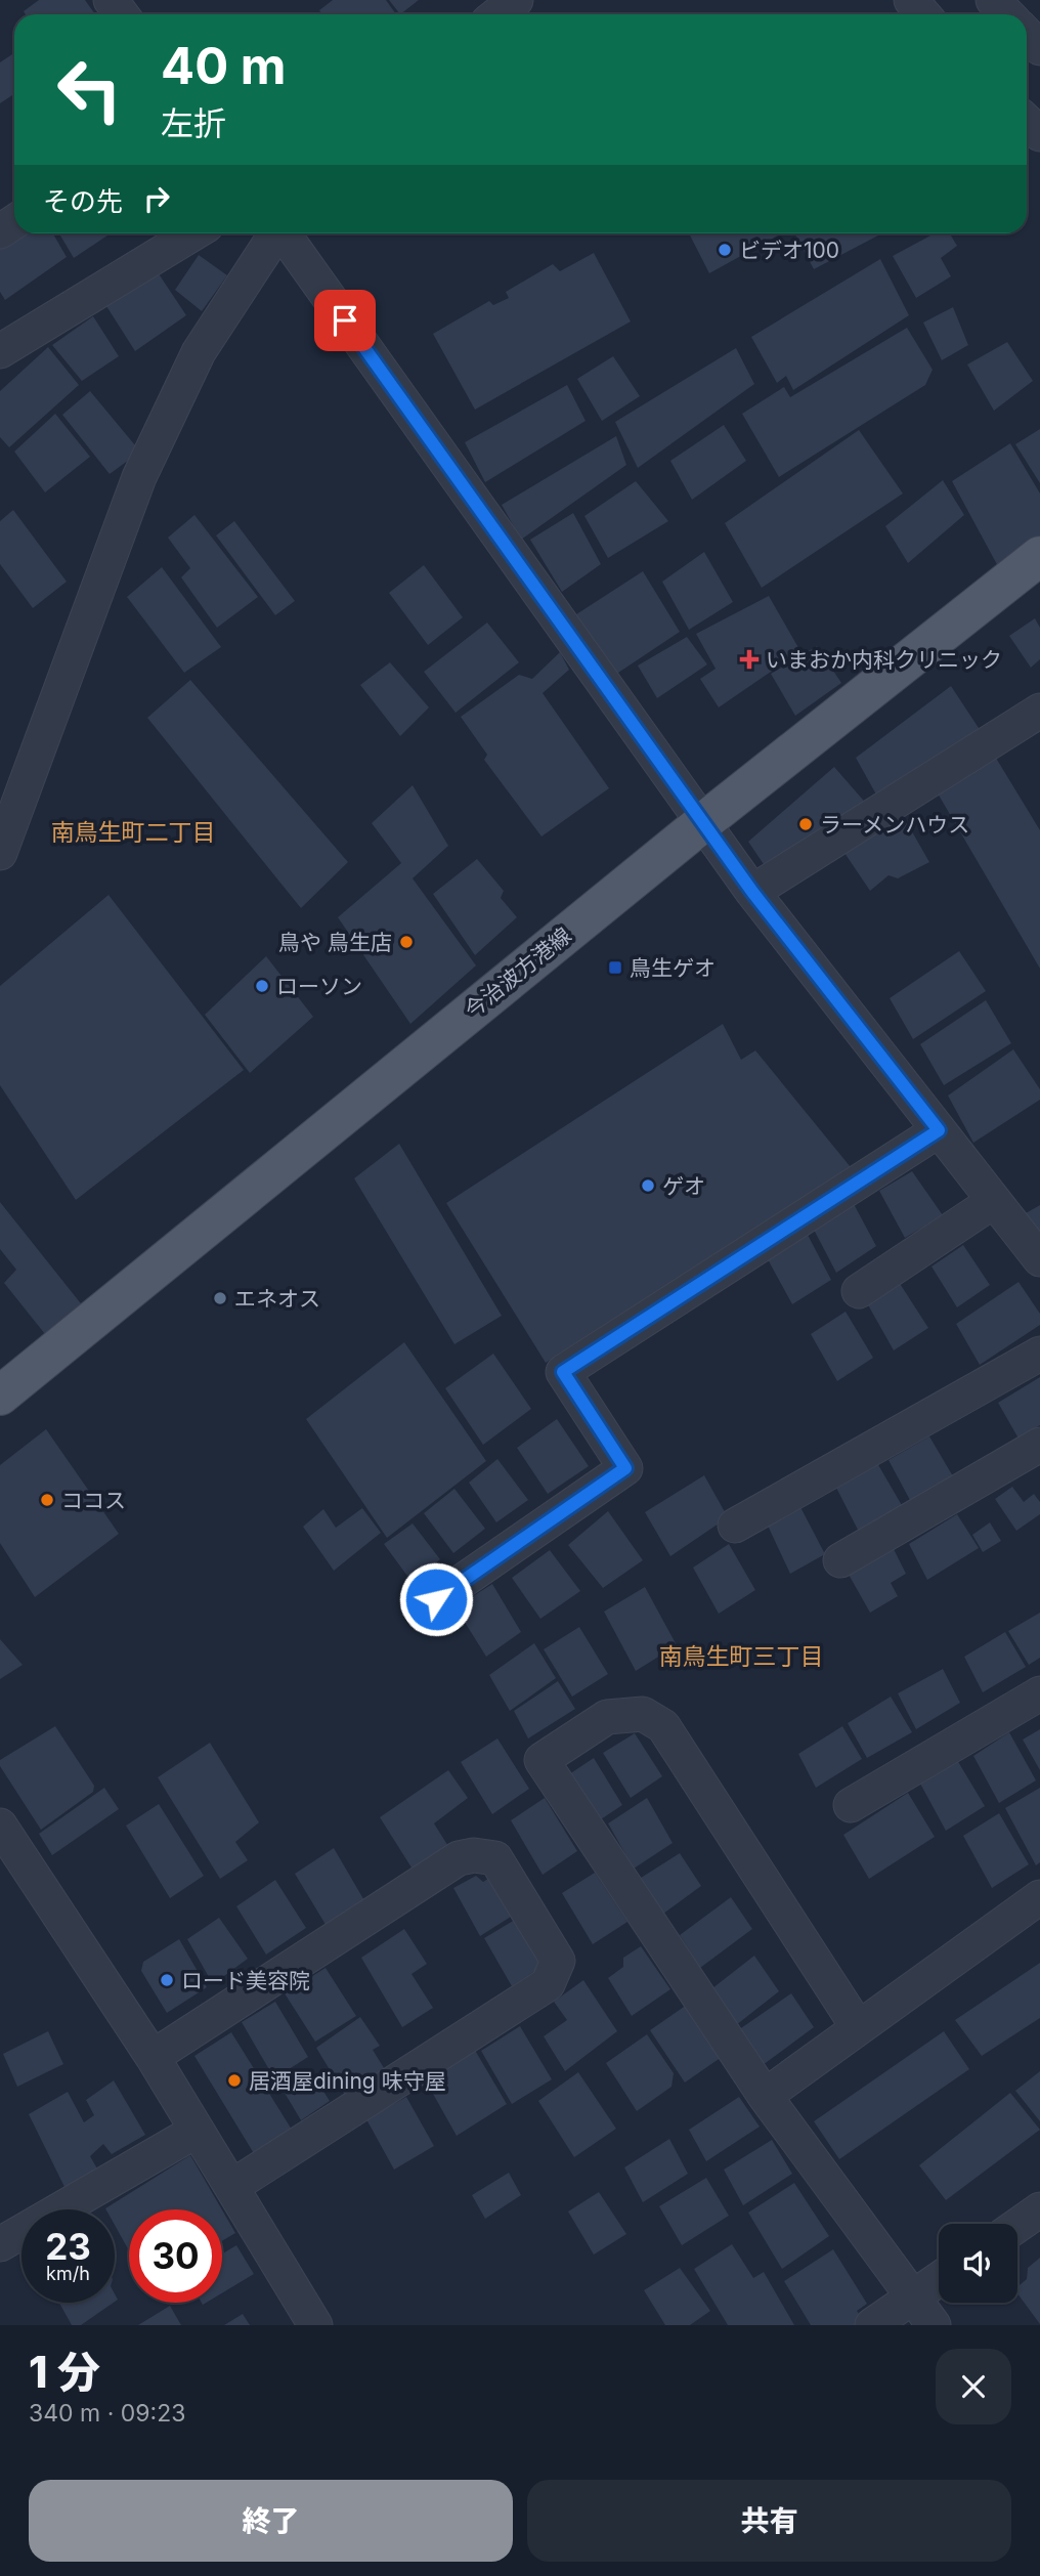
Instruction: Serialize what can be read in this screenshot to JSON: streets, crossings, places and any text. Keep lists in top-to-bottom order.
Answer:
{
  "streets": {
    "main road": ["今治波方港線"]
  },
  "districts": ["南鳥生町二丁目", "南鳥生町三丁目"],
  "places": {
    "other": [
      "ビデオ100",
      "ラーメンハウス",
      "鳥や 鳥生店",
      "ローソン",
      "ゲオ",
      "エネオス",
      "ココス",
      "ロード美容院",
      "居酒屋dining 味守屋"
    ],
    "health": ["いまおか内科クリニック"],
    "transit": ["鳥生ゲオ"]
  },
  "page": {
    "turn": ["40 m", "左折"],
    "then": "その先",
    "speed": "23 km/h",
    "limit": "30",
    "heading": ["1 分", "340 m · 09:23"],
    "buttons": ["終了", "共有"]
  }
}
